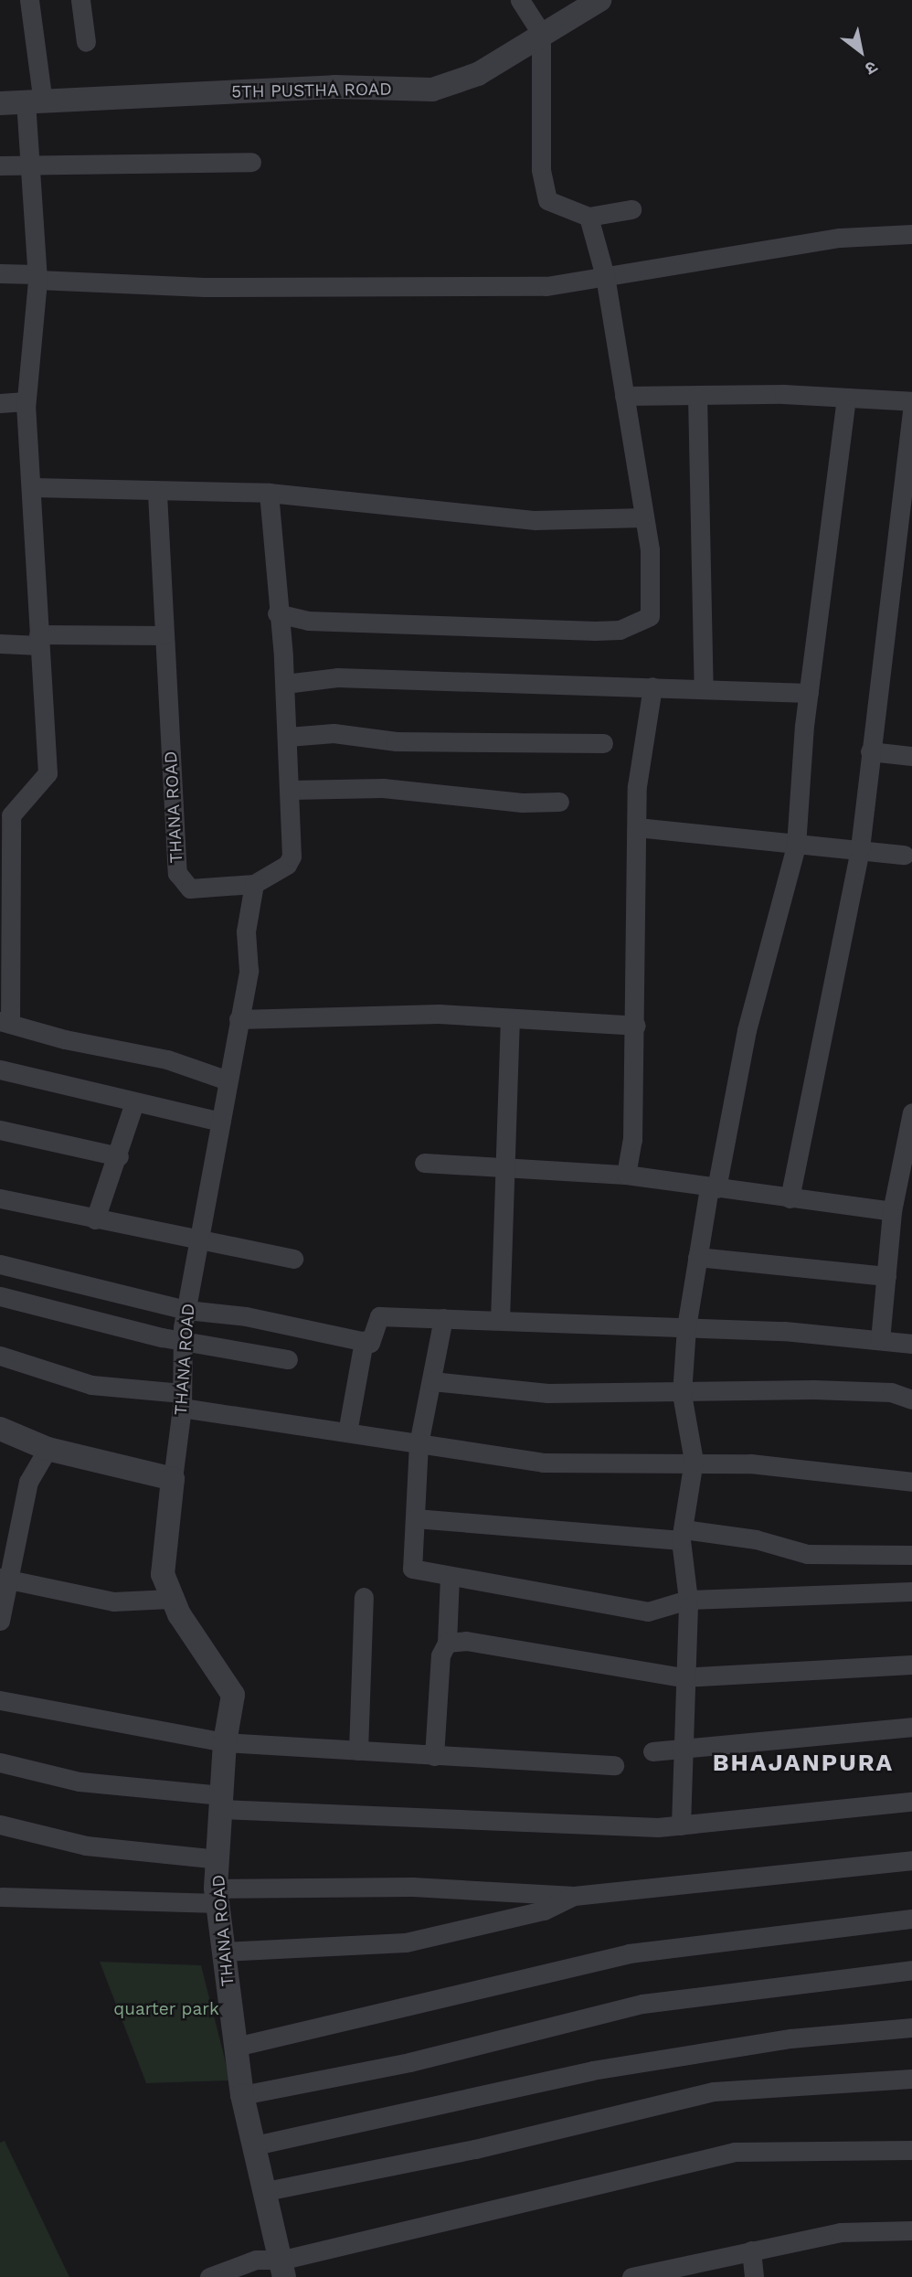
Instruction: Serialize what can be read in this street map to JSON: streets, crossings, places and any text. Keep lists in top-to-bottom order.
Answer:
{
  "streets": {
    "street": ["5TH PUSTHA ROAD", "THANA ROAD"]
  },
  "districts": ["BHAJANPURA"],
  "parks": ["quarter park"],
  "north": "bottom right"
}
